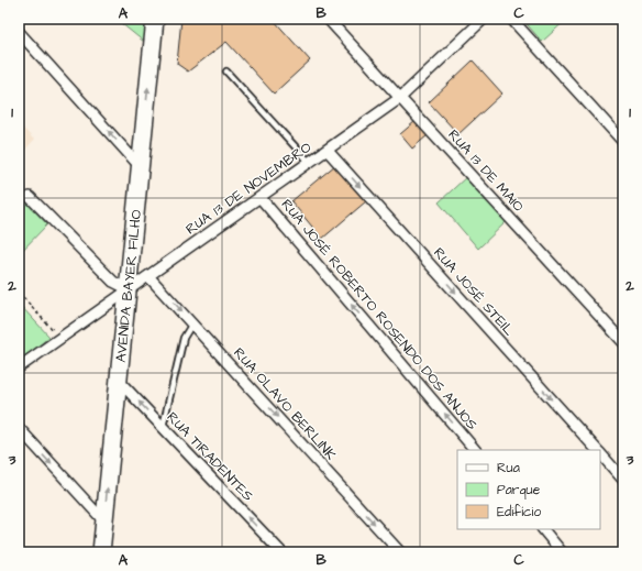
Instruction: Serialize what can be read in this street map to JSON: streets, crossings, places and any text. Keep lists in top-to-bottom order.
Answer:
{
  "streets": {
    "main road": ["AVENIDA BAYER FILHO"],
    "street": [
      "RUA 13 DE MAIO",
      "RUA 13 DE NOVEMBRO",
      "RUA JOSÉ STEIL",
      "RUA JOSÉ ROBERTO ROSENDO DOS ANJOS",
      "RUA OLAVO BERLINK",
      "RUA TIRADENTES"
    ]
  },
  "crossings": [
    ["RUA 13 DE MAIO", "RUA 13 DE NOVEMBRO"],
    ["RUA 13 DE NOVEMBRO", "AVENIDA BAYER FILHO"],
    ["RUA 13 DE NOVEMBRO", "RUA JOSÉ STEIL"],
    ["RUA 13 DE NOVEMBRO", "RUA JOSÉ ROBERTO ROSENDO DOS ANJOS"],
    ["RUA 13 DE NOVEMBRO", "RUA OLAVO BERLINK"],
    ["AVENIDA BAYER FILHO", "RUA TIRADENTES"]
  ],
  "one_way": [
    "AVENIDA BAYER FILHO",
    "RUA JOSÉ STEIL",
    "RUA JOSÉ ROBERTO ROSENDO DOS ANJOS",
    "RUA OLAVO BERLINK",
    "RUA TIRADENTES"
  ],
  "legend": ["Rua", "Parque", "Edifício"],
  "grid": {
    "columns": ["A", "B", "C"],
    "rows": ["1", "2", "3"]
  }
}
